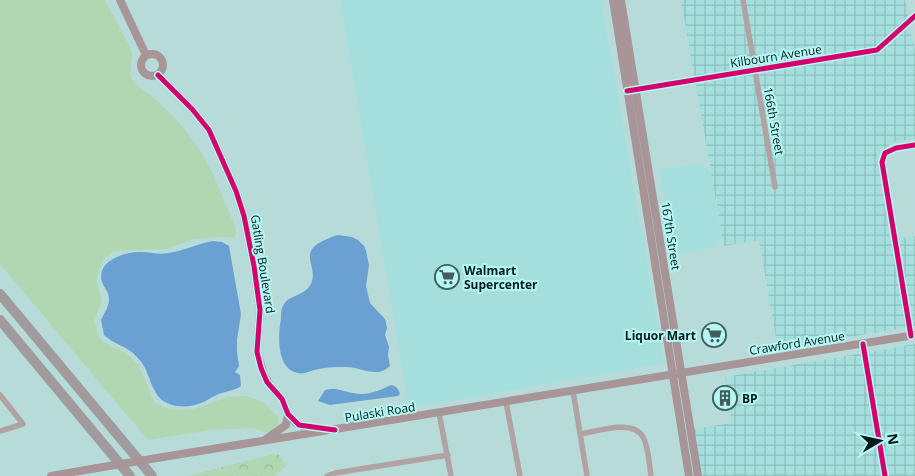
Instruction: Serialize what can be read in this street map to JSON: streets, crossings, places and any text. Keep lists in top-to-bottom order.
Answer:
{
  "streets": {
    "main road": [
      "167th Street",
      "Gatling Boulevard",
      "Crawford Avenue",
      "Pulaski Road"
    ],
    "street": ["Kilbourn Avenue", "166th Street"]
  },
  "crossings": [
    ["Kilbourn Avenue", "166th Street"],
    ["Kilbourn Avenue", "167th Street"],
    ["167th Street", "Crawford Avenue"],
    ["167th Street", "Pulaski Road"],
    ["Gatling Boulevard", "Pulaski Road"],
    ["Crawford Avenue", "Pulaski Road"]
  ],
  "places": {
    "supermarket": ["Walmart Supercenter", "Liquor Mart"],
    "building": ["BP"]
  },
  "north": "right"
}
